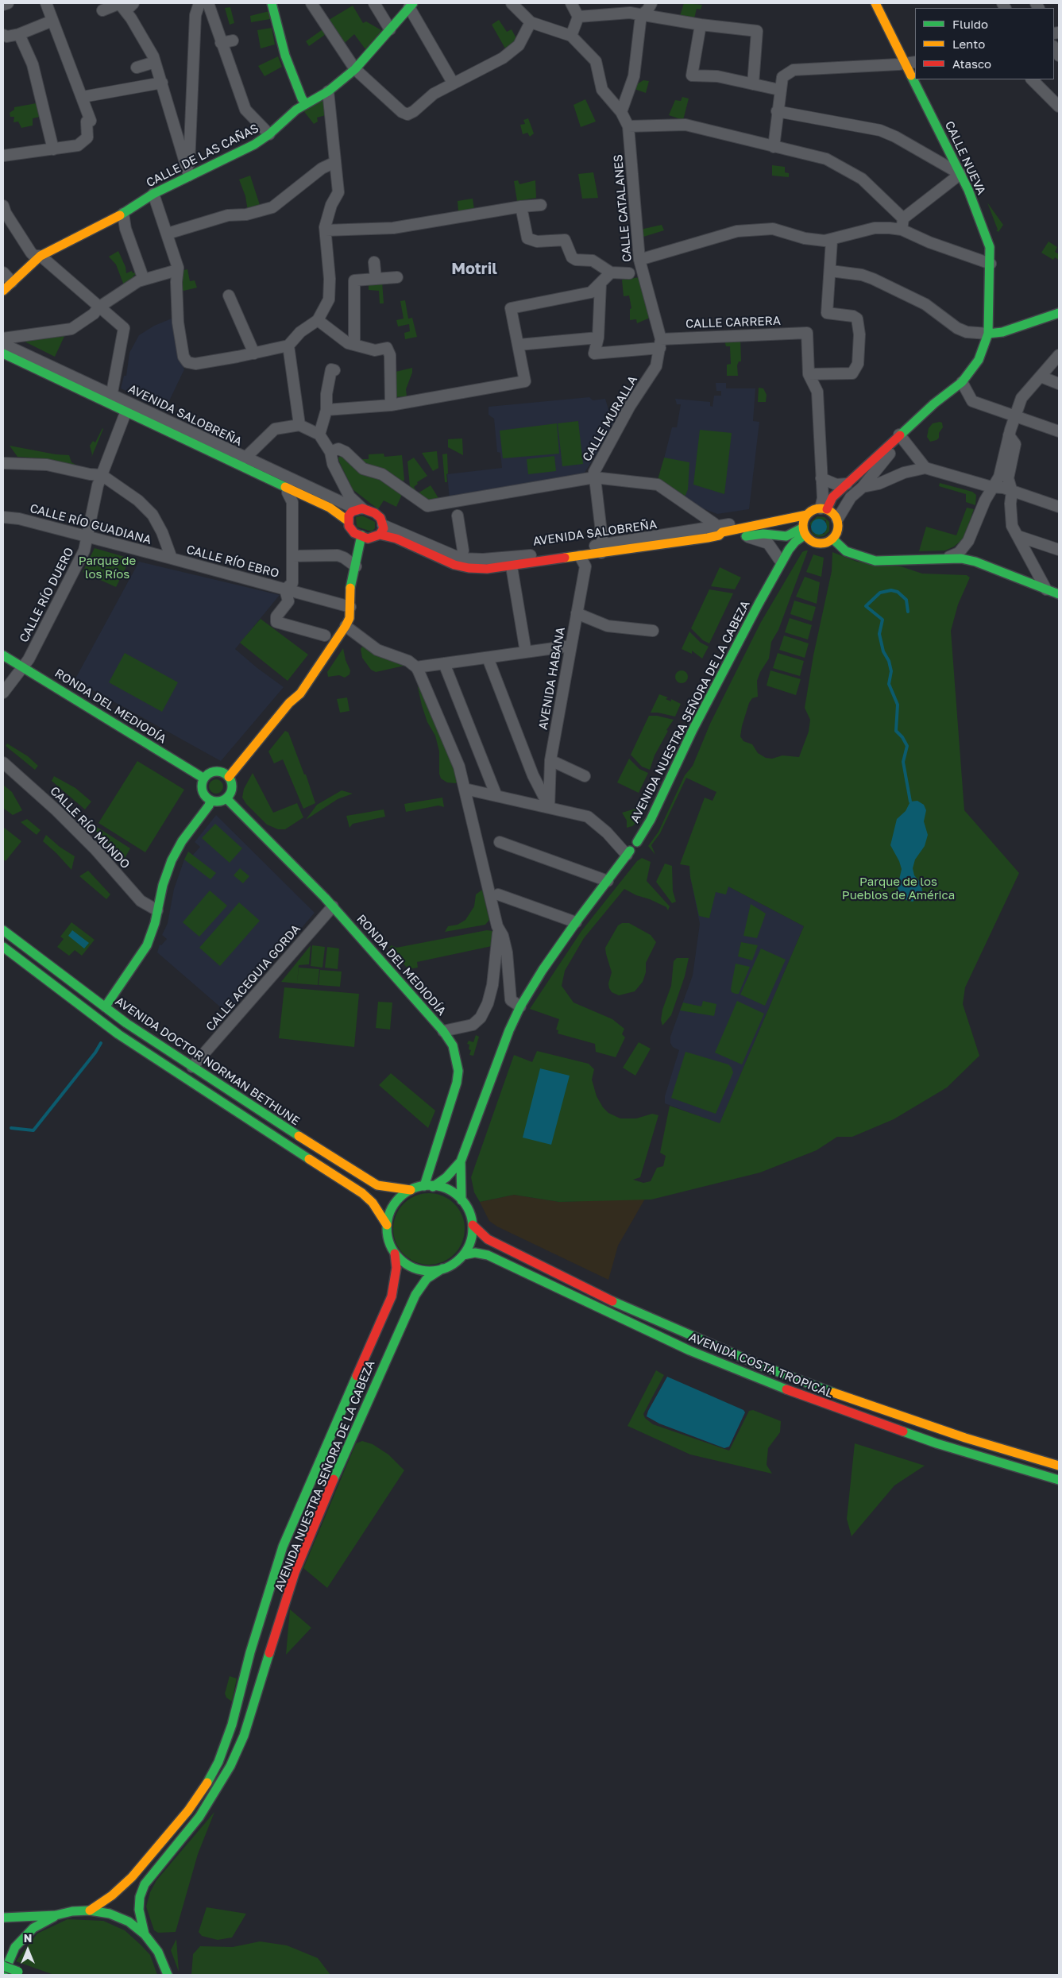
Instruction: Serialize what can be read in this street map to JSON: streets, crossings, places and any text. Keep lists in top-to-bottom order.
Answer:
{
  "streets": {
    "main road": [
      "CALLE DE LAS CAÑAS",
      "CALLE NUEVA",
      "AVENIDA SALOBREÑA",
      "RONDA DEL MEDIODÍA",
      "AVENIDA NUESTRA SEÑORA DE LA CABEZA",
      "AVENIDA DOCTOR NORMAN BETHUNE",
      "AVENIDA COSTA TROPICAL"
    ],
    "street": [
      "CALLE CATALANES",
      "CALLE CARRERA",
      "CALLE MURALLA",
      "CALLE RÍO GUADIANA",
      "CALLE RÍO EBRO",
      "CALLE RÍO DUERO",
      "AVENIDA HABANA",
      "CALLE RÍO MUNDO",
      "CALLE ACEQUIA GORDA"
    ]
  },
  "crossings": [
    ["CALLE NUEVA", "AVENIDA SALOBREÑA"],
    ["CALLE NUEVA", "AVENIDA NUESTRA SEÑORA DE LA CABEZA"],
    ["CALLE CATALANES", "CALLE CARRERA"],
    ["CALLE CATALANES", "CALLE MURALLA"],
    ["CALLE CARRERA", "CALLE MURALLA"],
    ["AVENIDA SALOBREÑA", "CALLE MURALLA"],
    ["AVENIDA SALOBREÑA", "CALLE RÍO DUERO"],
    ["AVENIDA SALOBREÑA", "AVENIDA HABANA"],
    ["AVENIDA SALOBREÑA", "AVENIDA NUESTRA SEÑORA DE LA CABEZA"],
    ["CALLE RÍO GUADIANA", "CALLE RÍO EBRO"],
    ["CALLE RÍO GUADIANA", "CALLE RÍO DUERO"],
    ["CALLE RÍO EBRO", "CALLE RÍO DUERO"],
    ["CALLE RÍO DUERO", "RONDA DEL MEDIODÍA"],
    ["RONDA DEL MEDIODÍA", "AVENIDA NUESTRA SEÑORA DE LA CABEZA"],
    ["RONDA DEL MEDIODÍA", "CALLE ACEQUIA GORDA"],
    ["RONDA DEL MEDIODÍA", "AVENIDA DOCTOR NORMAN BETHUNE"],
    ["RONDA DEL MEDIODÍA", "AVENIDA COSTA TROPICAL"],
    ["AVENIDA NUESTRA SEÑORA DE LA CABEZA", "AVENIDA DOCTOR NORMAN BETHUNE"],
    ["AVENIDA NUESTRA SEÑORA DE LA CABEZA", "AVENIDA COSTA TROPICAL"],
    ["CALLE ACEQUIA GORDA", "AVENIDA DOCTOR NORMAN BETHUNE"],
    ["AVENIDA DOCTOR NORMAN BETHUNE", "AVENIDA COSTA TROPICAL"]
  ],
  "districts": ["Motril"],
  "parks": ["Parque de los Ríos", "Parque de los Pueblos de América"],
  "legend": ["Fluido", "Lento", "Atasco"],
  "north": "top"
}
